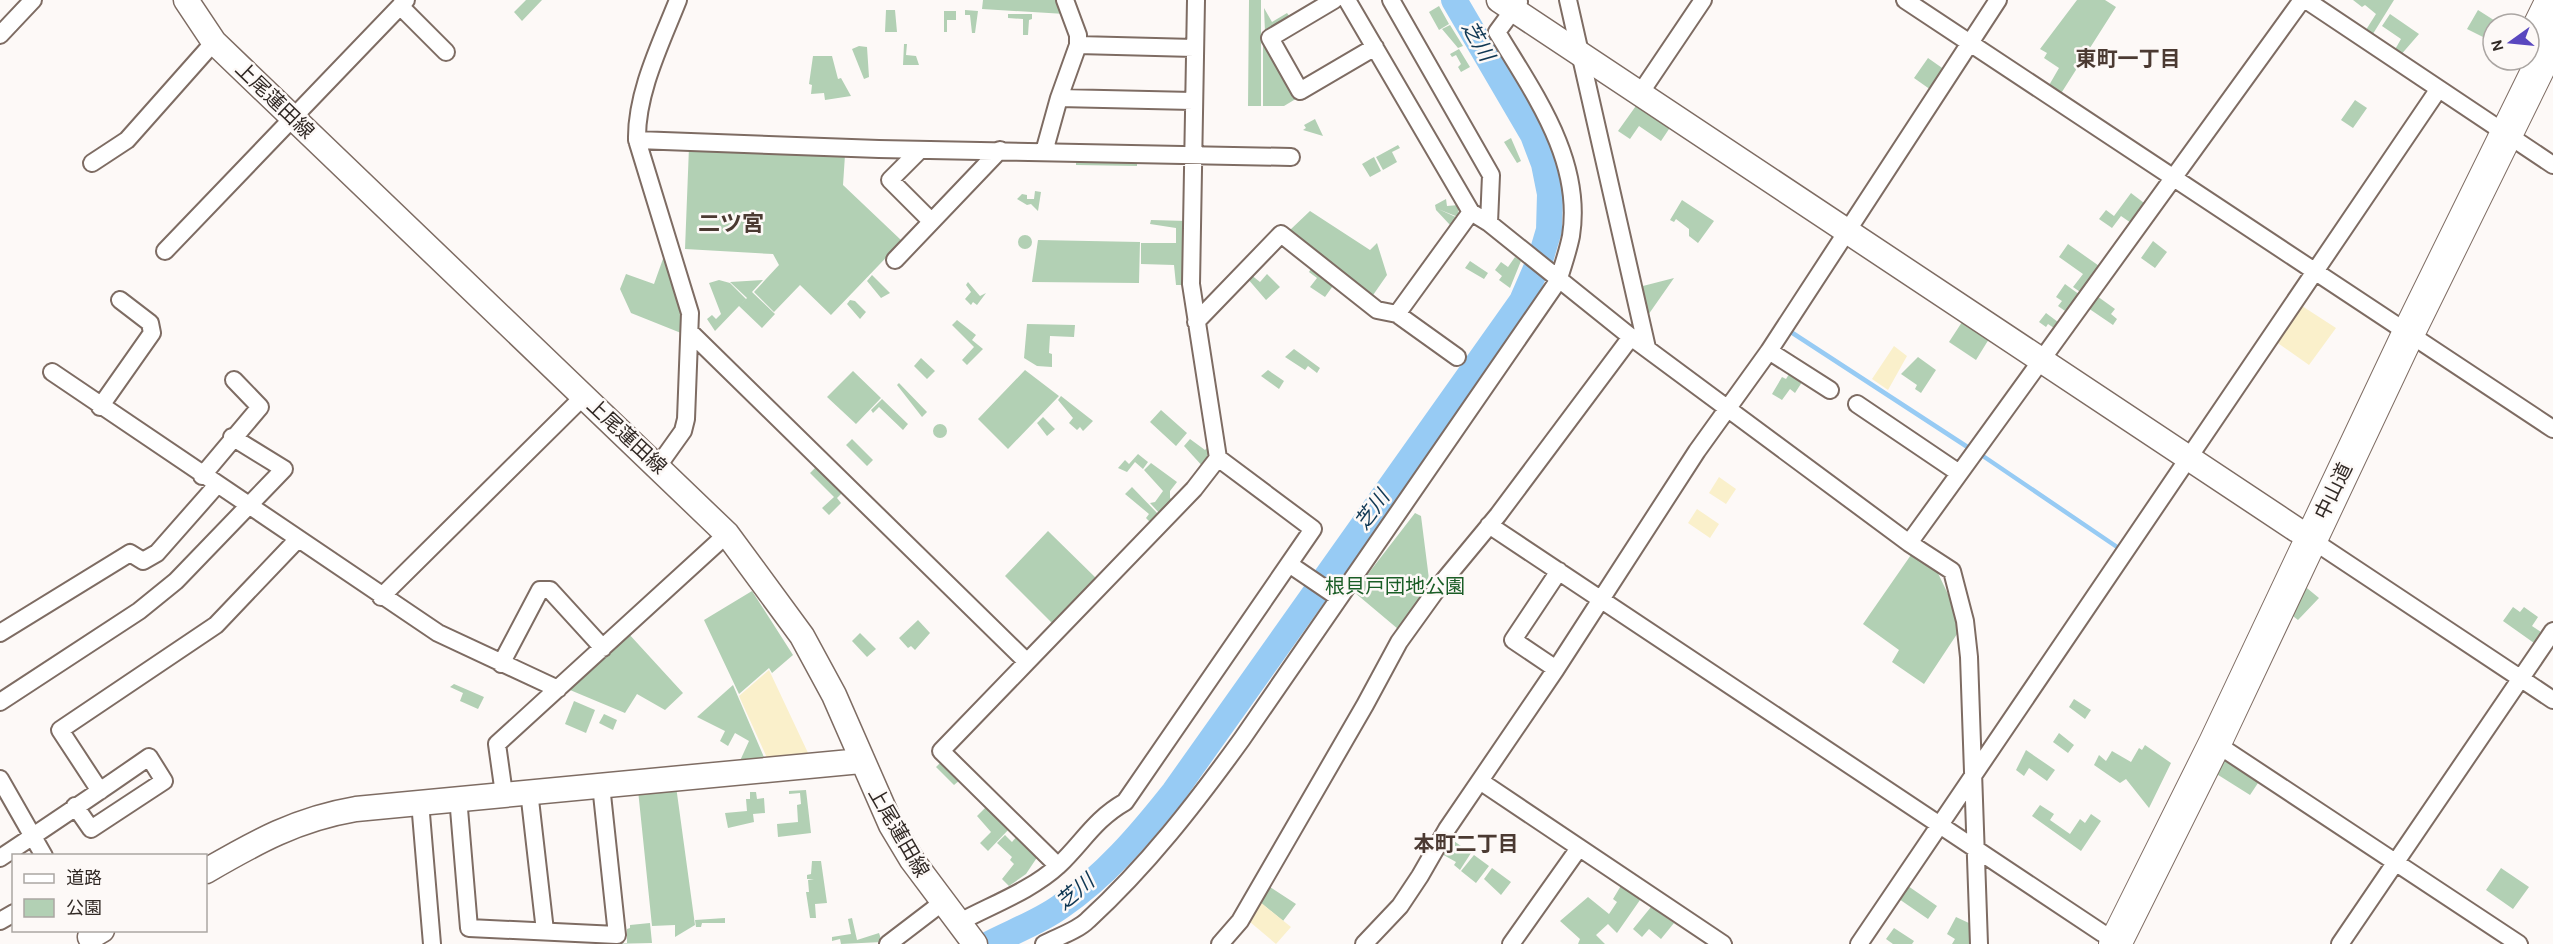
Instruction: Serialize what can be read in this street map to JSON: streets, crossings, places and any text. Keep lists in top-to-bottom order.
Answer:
{
  "streets": {
    "highway": ["中山道"],
    "street": ["上尾蓮田線"]
  },
  "districts": ["東町一丁目", "二ツ宮", "本町二丁目"],
  "water": ["芝川"],
  "parks": ["根貝戸団地公園"],
  "legend": ["道路", "公園"],
  "north": "left"
}
